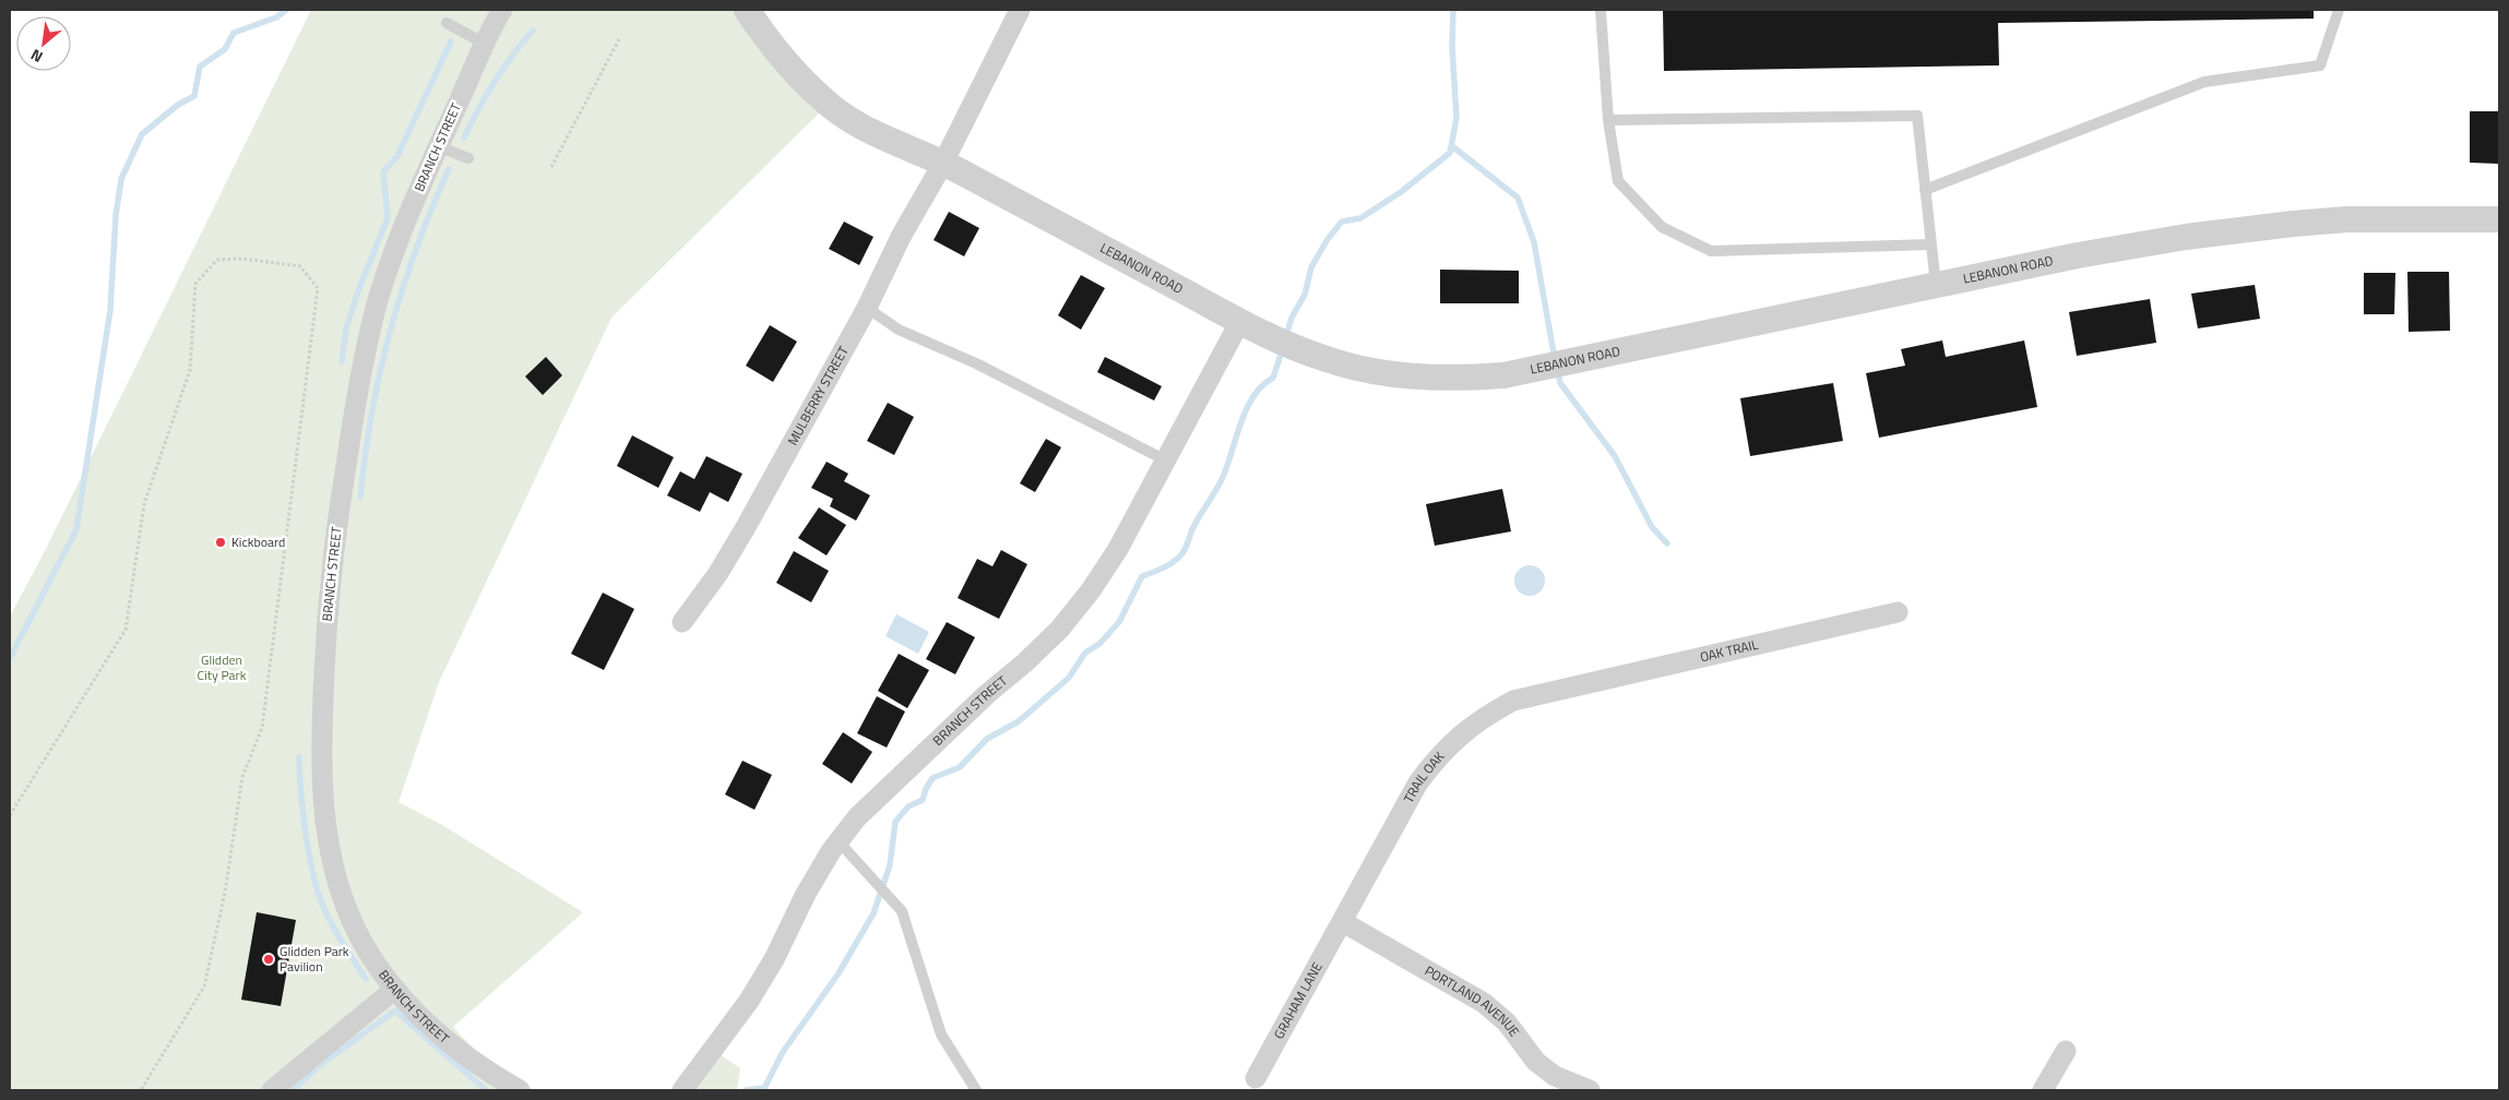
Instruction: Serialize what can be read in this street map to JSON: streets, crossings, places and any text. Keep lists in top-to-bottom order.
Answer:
{
  "streets": {
    "street": [
      "BRANCH STREET",
      "LEBANON ROAD",
      "MULBERRY STREET",
      "OAK TRAIL",
      "TRAIL OAK",
      "GRAHAM LANE",
      "PORTLAND AVENUE"
    ]
  },
  "crossings": [
    ["BRANCH STREET", "LEBANON ROAD"],
    ["LEBANON ROAD", "MULBERRY STREET"],
    ["OAK TRAIL", "TRAIL OAK"],
    ["TRAIL OAK", "GRAHAM LANE"],
    ["TRAIL OAK", "PORTLAND AVENUE"],
    ["GRAHAM LANE", "PORTLAND AVENUE"]
  ],
  "parks": ["Glidden City Park"],
  "places": ["Kickboard", "Glidden Park Pavilion"],
  "north": "bottom left"
}
